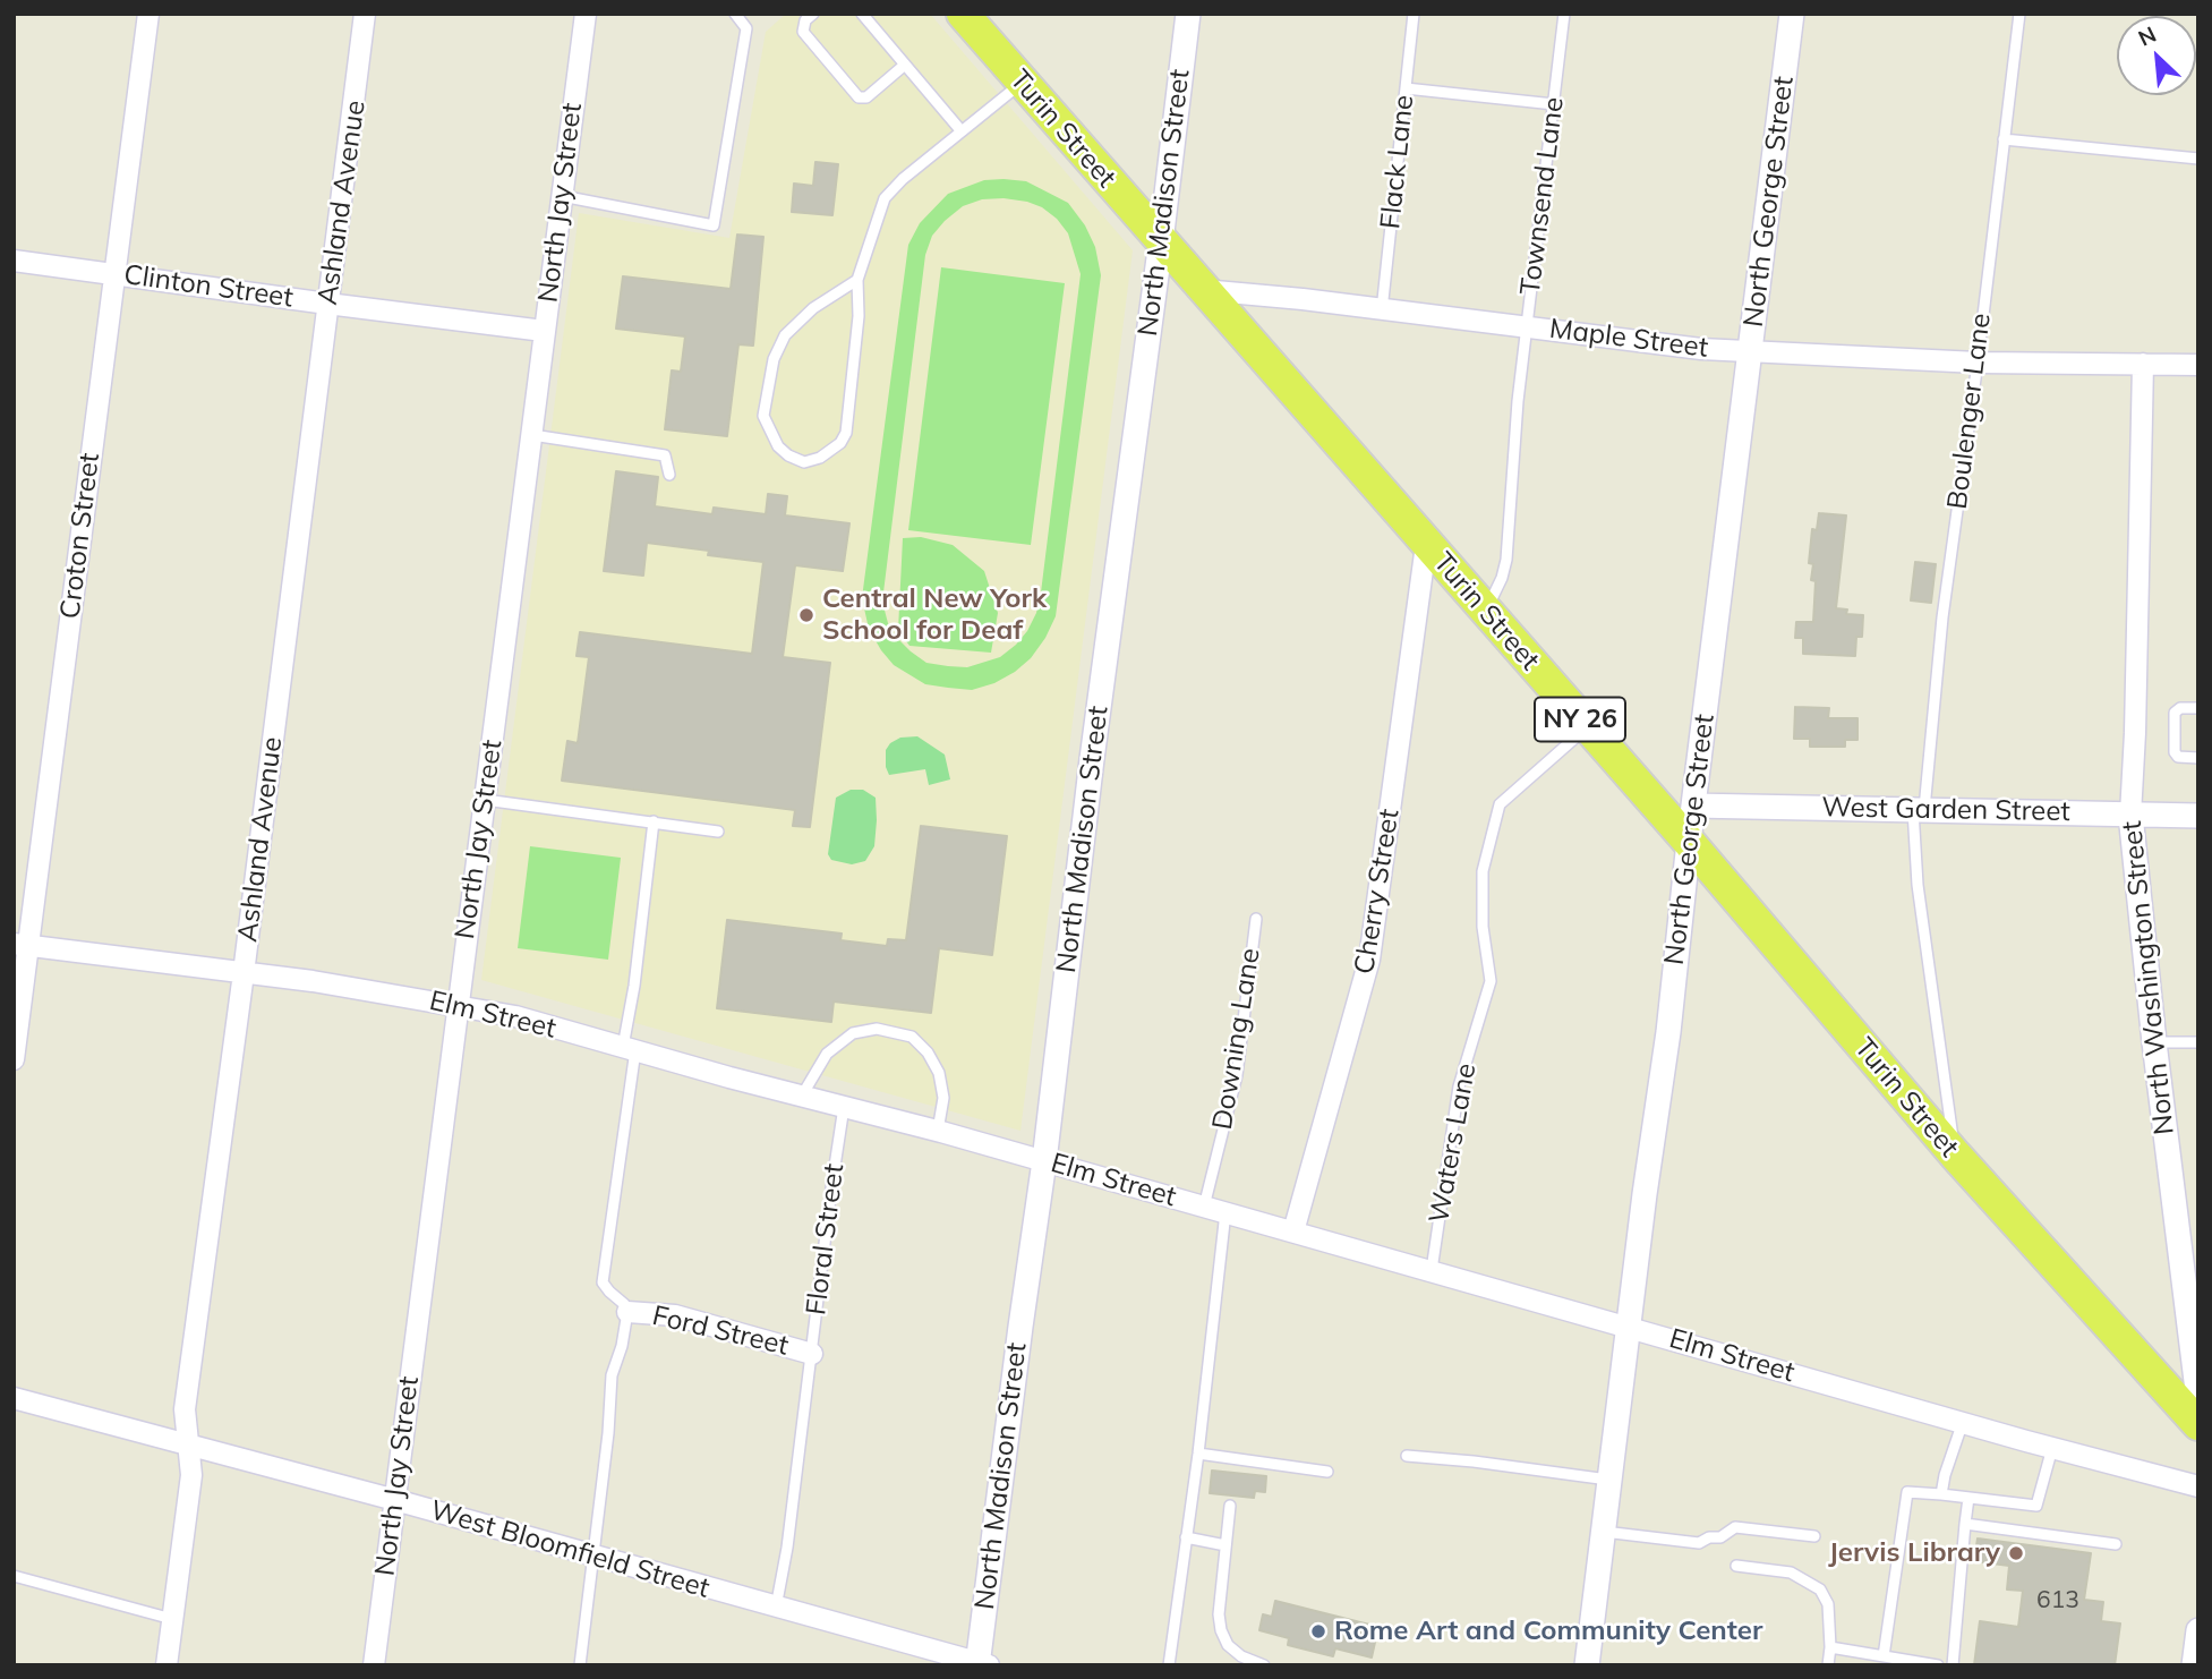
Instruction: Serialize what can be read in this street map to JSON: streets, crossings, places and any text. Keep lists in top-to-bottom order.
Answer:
{
  "streets": {
    "main road": ["Turin Street", "NY 26"],
    "street": [
      "North George Street",
      "Ashland Avenue",
      "North Jay Street",
      "North Madison Street",
      "Clinton Street",
      "Maple Street",
      "Croton Street",
      "West Garden Street",
      "Cherry Street",
      "North Washington Street",
      "Elm Street",
      "Ford Street",
      "West Bloomfield Street"
    ],
    "lane": [
      "Flack Lane",
      "Townsend Lane",
      "Boulenger Lane",
      "Downing Lane",
      "Waters Lane",
      "Floral Street"
    ]
  },
  "crossings": [
    ["Turin Street", "Townsend Lane"],
    ["Turin Street", "North George Street"],
    ["Turin Street", "North Madison Street"],
    ["Turin Street", "Maple Street"],
    ["Turin Street", "Boulenger Lane"],
    ["Turin Street", "Cherry Street"],
    ["Turin Street", "Waters Lane"],
    ["Flack Lane", "Maple Street"],
    ["Townsend Lane", "Maple Street"],
    ["North George Street", "Maple Street"],
    ["North George Street", "West Garden Street"],
    ["North George Street", "Elm Street"],
    ["Ashland Avenue", "Clinton Street"],
    ["Ashland Avenue", "Elm Street"],
    ["Ashland Avenue", "West Bloomfield Street"],
    ["North Jay Street", "Clinton Street"],
    ["North Jay Street", "Elm Street"],
    ["North Jay Street", "West Bloomfield Street"],
    ["North Madison Street", "Elm Street"],
    ["North Madison Street", "West Bloomfield Street"],
    ["Clinton Street", "Croton Street"],
    ["Maple Street", "Boulenger Lane"],
    ["Maple Street", "North Washington Street"],
    ["Boulenger Lane", "West Garden Street"],
    ["Croton Street", "Elm Street"],
    ["West Garden Street", "North Washington Street"],
    ["Cherry Street", "Elm Street"],
    ["Elm Street", "Downing Lane"],
    ["Elm Street", "Waters Lane"],
    ["Elm Street", "Floral Street"],
    ["Floral Street", "Ford Street"],
    ["Floral Street", "West Bloomfield Street"]
  ],
  "places": ["Central New York School for Deaf", "Jervis Library", "Rome Art and Community Center"],
  "house_numbers": ["613"],
  "north": "top left"
}
